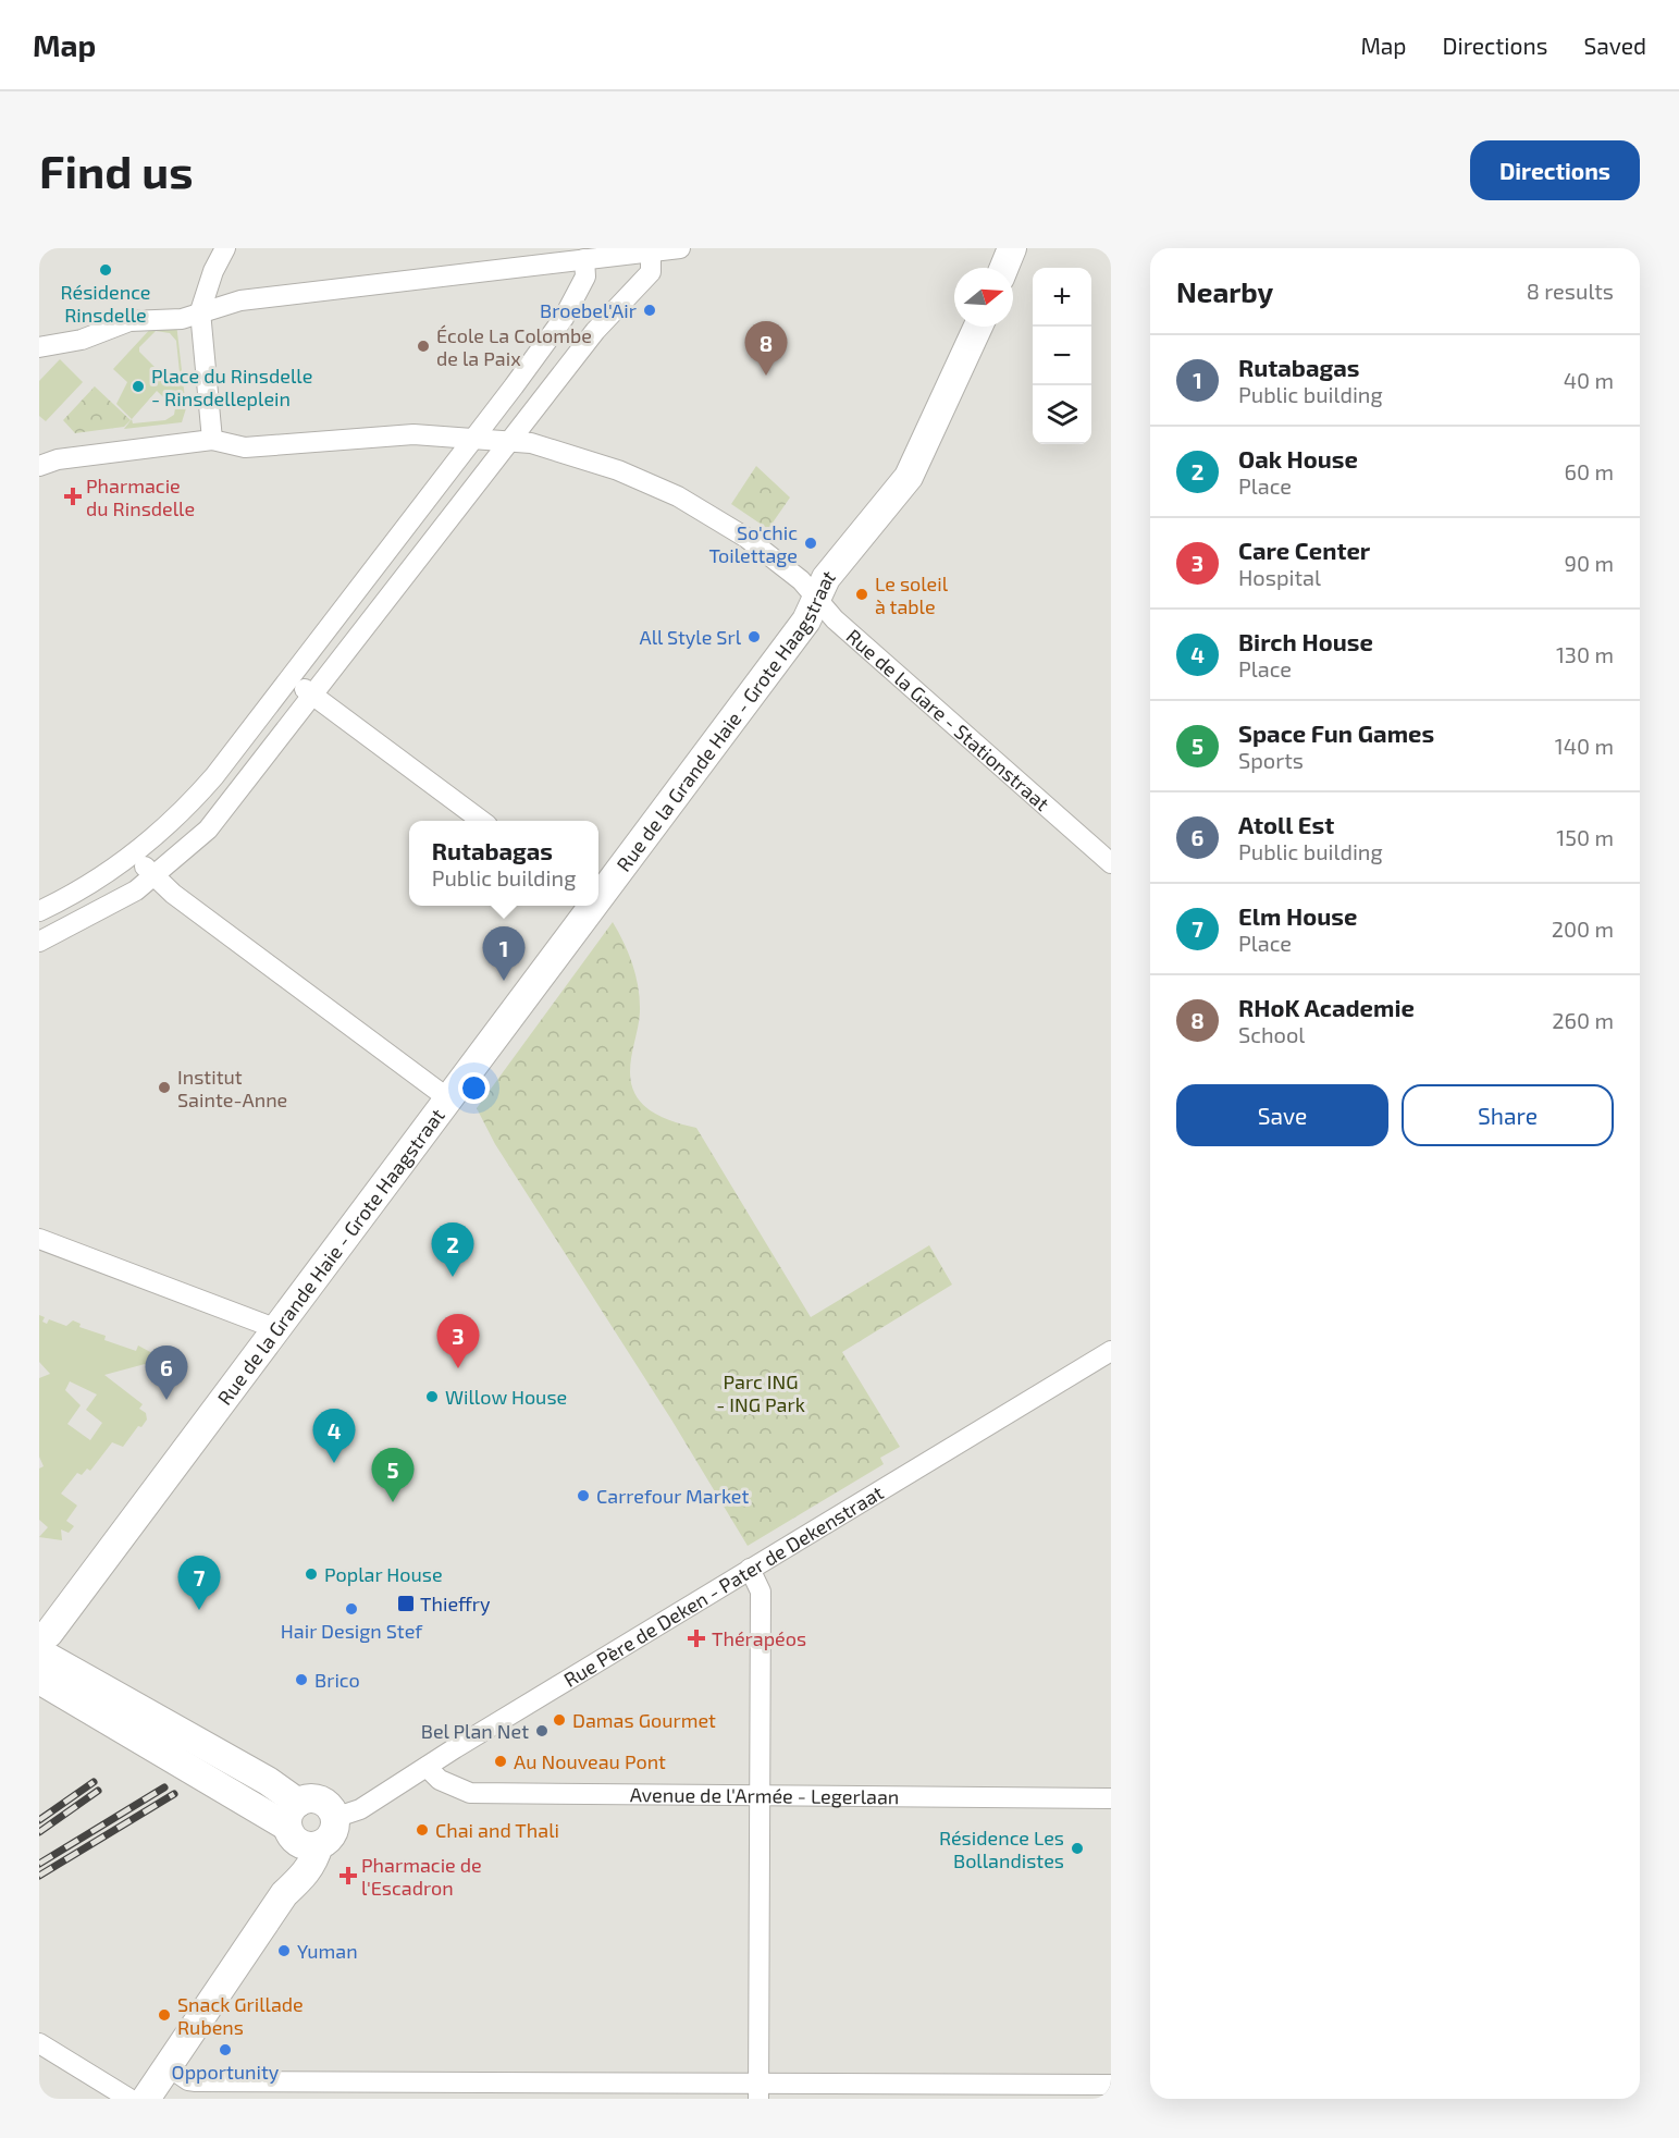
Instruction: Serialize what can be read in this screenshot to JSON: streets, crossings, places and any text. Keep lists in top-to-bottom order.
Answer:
{
  "streets": {
    "street": [
      "Rue de la Gare - Stationstraat",
      "Rue de la Grande Haie - Grote Haagstraat",
      "Rue Père de Deken - Pater de Dekenstraat",
      "Avenue de l'Armée - Legerlaan"
    ]
  },
  "crossings": [
    ["Rue de la Gare - Stationstraat", "Rue de la Grande Haie - Grote Haagstraat"],
    ["Rue Père de Deken - Pater de Dekenstraat", "Avenue de l'Armée - Legerlaan"]
  ],
  "parks": ["Parc ING - ING Park"],
  "places": {
    "other": [
      "Résidence Rinsdelle",
      "Broebel'Air",
      "École La Colombe de la Paix",
      "Place du Rinsdelle - Rinsdelleplein",
      "So'chic Toilettage",
      "Le soleil à table",
      "All Style Srl",
      "Institut Sainte-Anne",
      "Willow House",
      "Carrefour Market",
      "Poplar House",
      "Hair Design Stef",
      "Brico",
      "Damas Gourmet",
      "Bel Plan Net",
      "Au Nouveau Pont",
      "Chai and Thali",
      "Résidence Les Bollandistes",
      "Yuman",
      "Snack Grillade Rubens",
      "Opportunity"
    ],
    "health": ["Pharmacie du Rinsdelle", "Thérapéos", "Pharmacie de l'Escadron"],
    "transit": ["Thieffry"]
  },
  "north": "right",
  "page": {
    "header": "Map",
    "nav": ["Map", "Directions", "Saved"],
    "buttons": [
      "Directions",
      ["Save", "Share"]
    ],
    "title": "Find us",
    "heading": ["Nearby", "8 results"],
    "map_buttons": ["+", "−"],
    "pins": [
      "8",
      "1",
      "2",
      "3",
      "6",
      "4",
      "5",
      "7"
    ],
    "list": [
      {
        "mark": "1",
        "name": "Rutabagas",
        "note": "Public building",
        "value": "40 m"
      },
      {
        "mark": "2",
        "name": "Oak House",
        "note": "Place",
        "value": "60 m"
      },
      {
        "mark": "3",
        "name": "Care Center",
        "note": "Hospital",
        "value": "90 m"
      },
      {
        "mark": "4",
        "name": "Birch House",
        "note": "Place",
        "value": "130 m"
      },
      {
        "mark": "5",
        "name": "Space Fun Games",
        "note": "Sports",
        "value": "140 m"
      },
      {
        "mark": "6",
        "name": "Atoll Est",
        "note": "Public building",
        "value": "150 m"
      },
      {
        "mark": "7",
        "name": "Elm House",
        "note": "Place",
        "value": "200 m"
      },
      {
        "mark": "8",
        "name": "RHoK Academie",
        "note": "School",
        "value": "260 m"
      }
    ],
    "popup": ["Rutabagas", "Public building"]
  }
}
